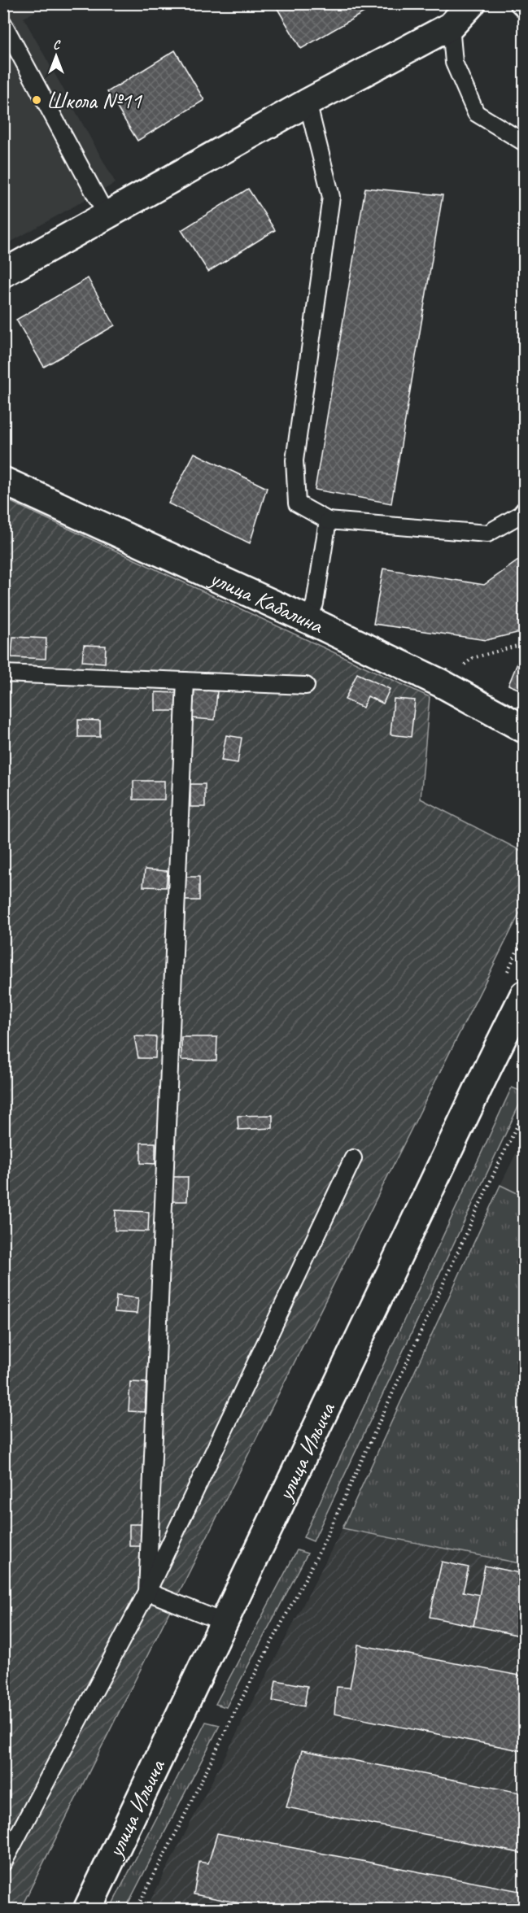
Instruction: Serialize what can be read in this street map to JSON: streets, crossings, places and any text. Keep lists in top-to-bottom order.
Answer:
{
  "streets": {
    "street": ["улица Кабалина", "улица Ильича"]
  },
  "places": ["Школа №11"],
  "north": "top"
}
